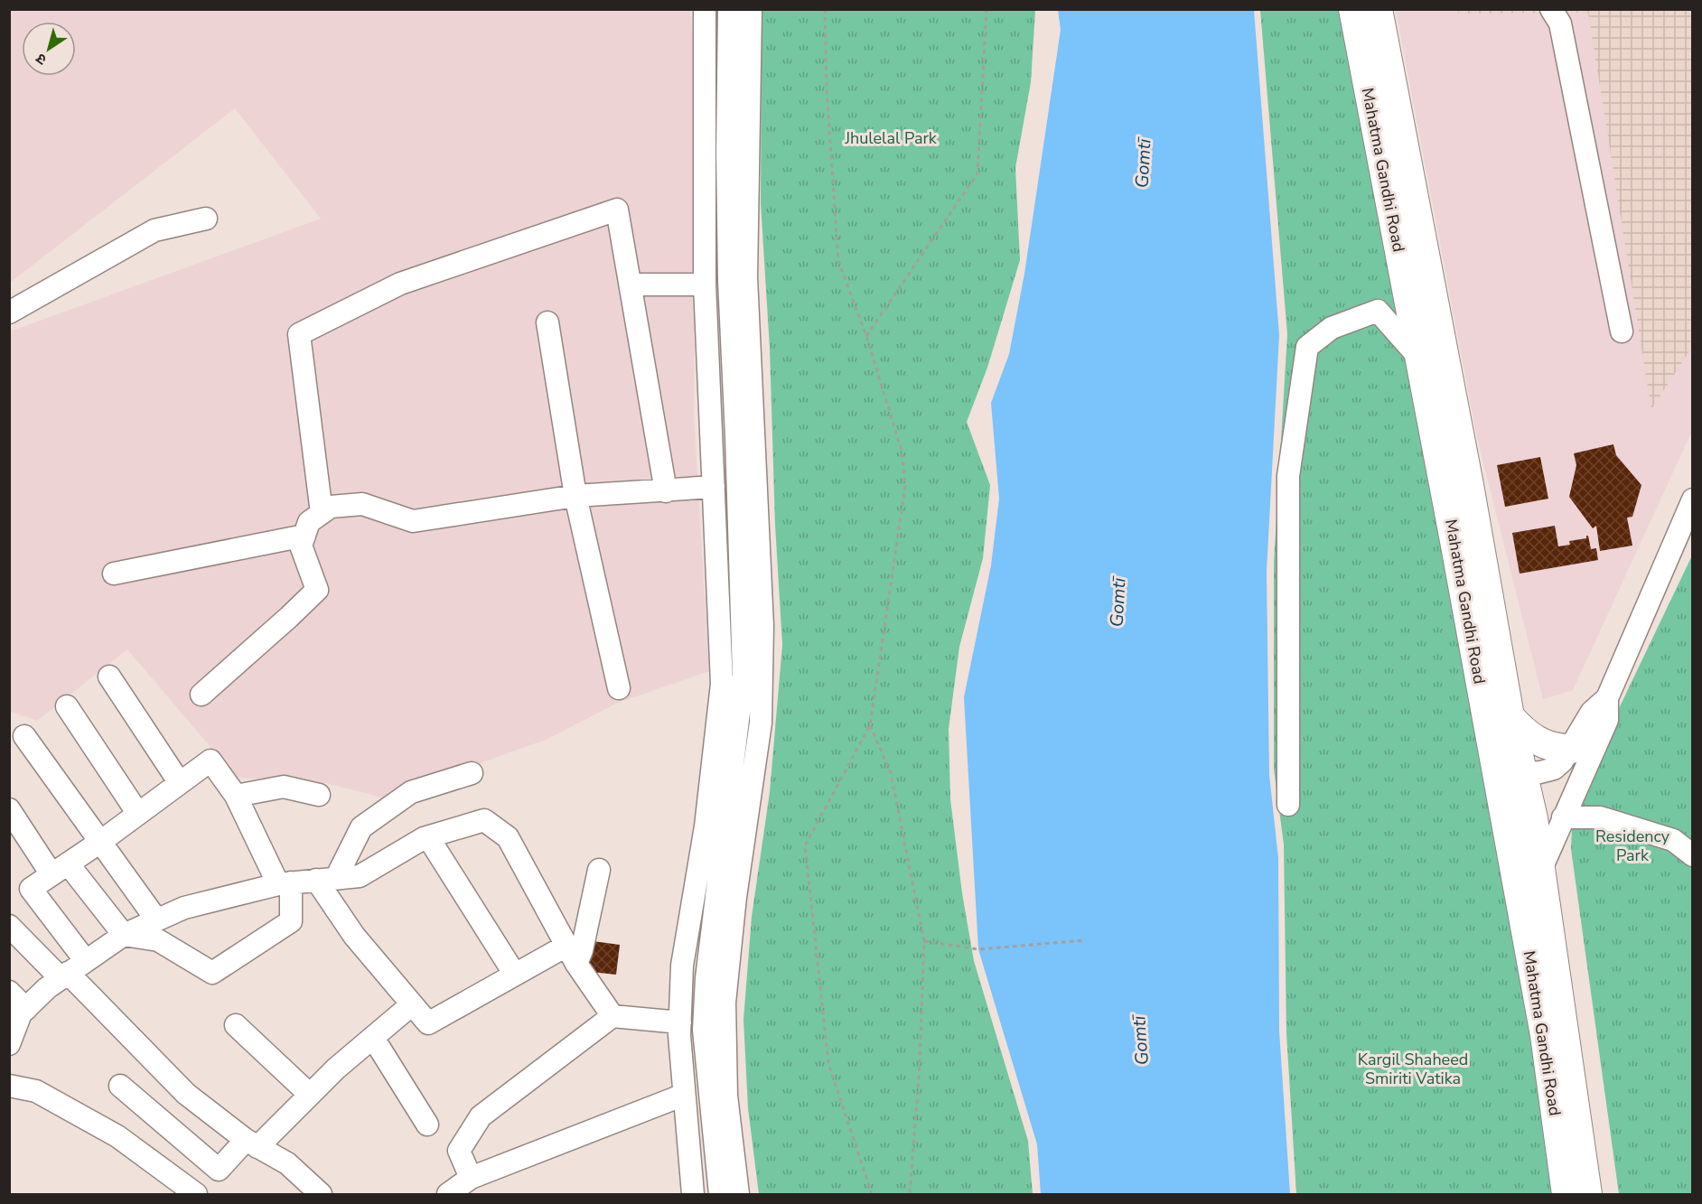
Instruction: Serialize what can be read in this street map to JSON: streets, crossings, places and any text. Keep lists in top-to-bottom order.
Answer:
{
  "streets": {
    "main road": ["Mahatma Gandhi Road"]
  },
  "water": ["Gomtī"],
  "parks": ["Jhulelal Park", "Residency Park", "Kargil Shaheed Smiriti Vatika"],
  "north": "bottom left"
}
